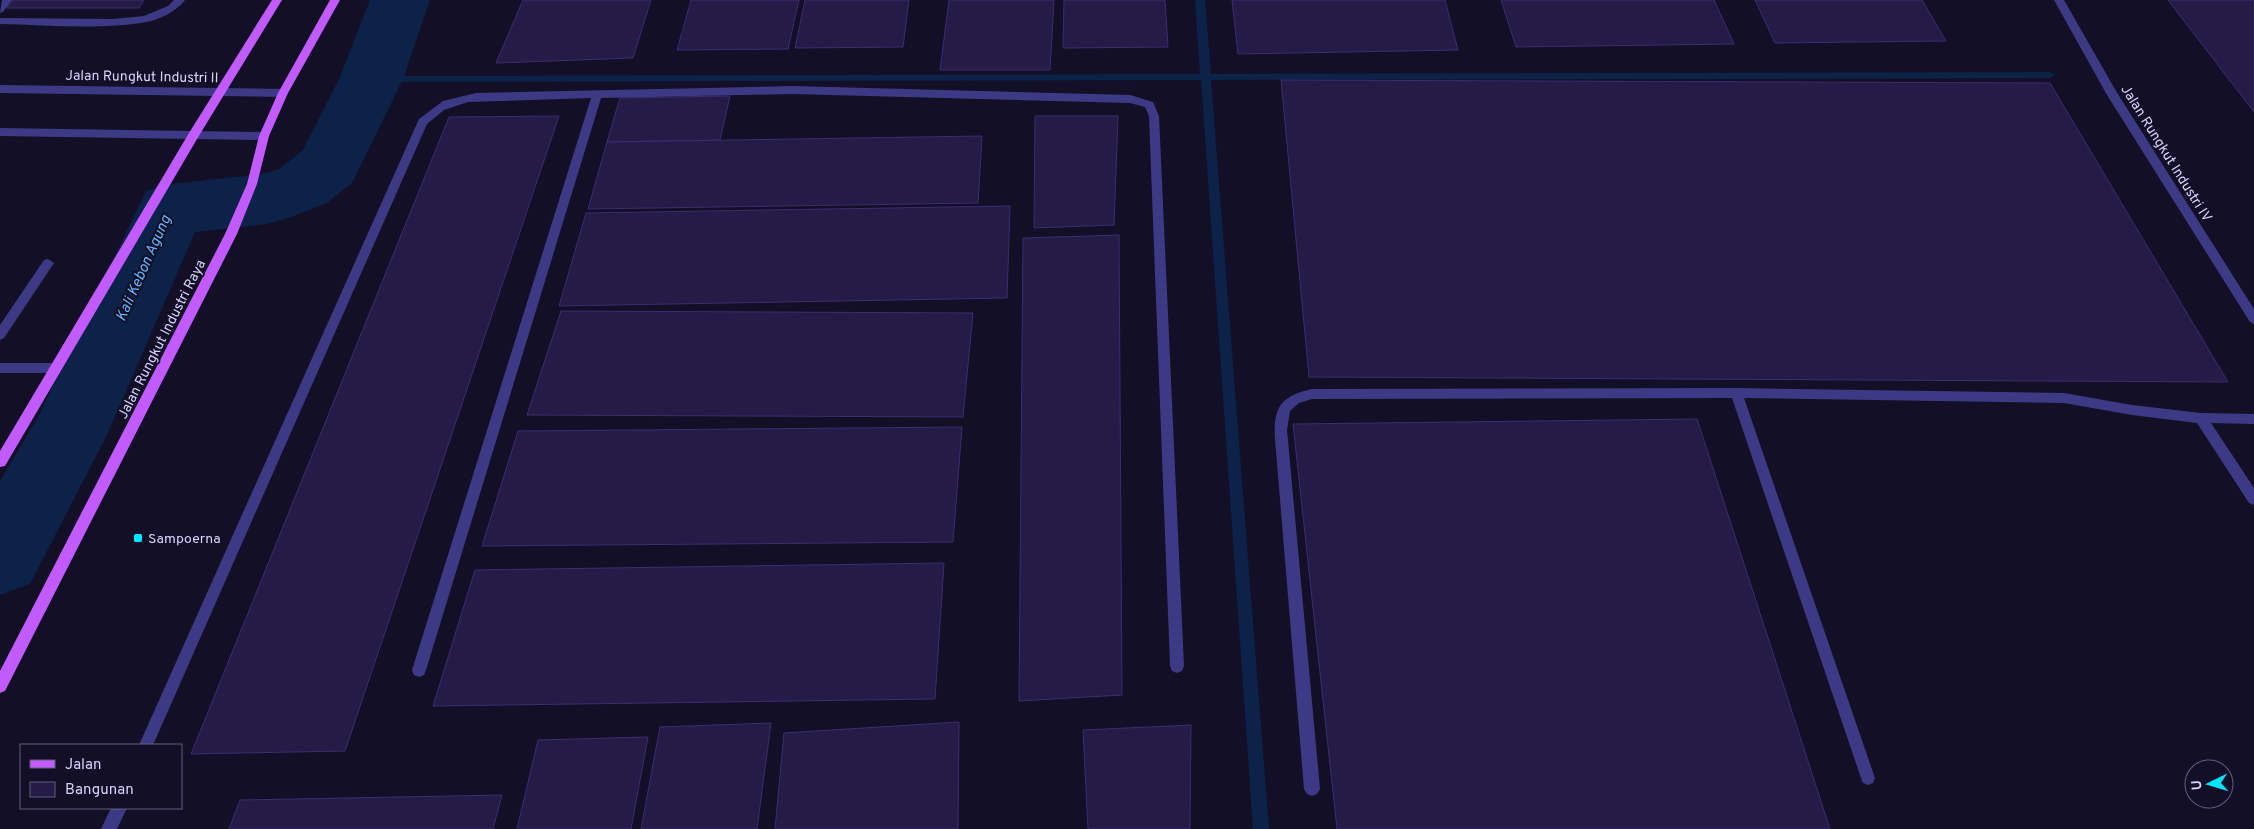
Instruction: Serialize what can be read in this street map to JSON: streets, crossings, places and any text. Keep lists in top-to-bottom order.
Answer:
{
  "streets": {
    "main road": ["Jalan Rungkut Industri Raya"],
    "street": ["Jalan Rungkut Industri II", "Jalan Rungkut Industri IV"]
  },
  "crossings": [
    ["Jalan Rungkut Industri II", "Jalan Rungkut Industri Raya"]
  ],
  "water": ["Kali Kebon Agung"],
  "places": {
    "transit": ["Sampoerna"]
  },
  "legend": ["Jalan", "Bangunan"],
  "north": "left"
}
